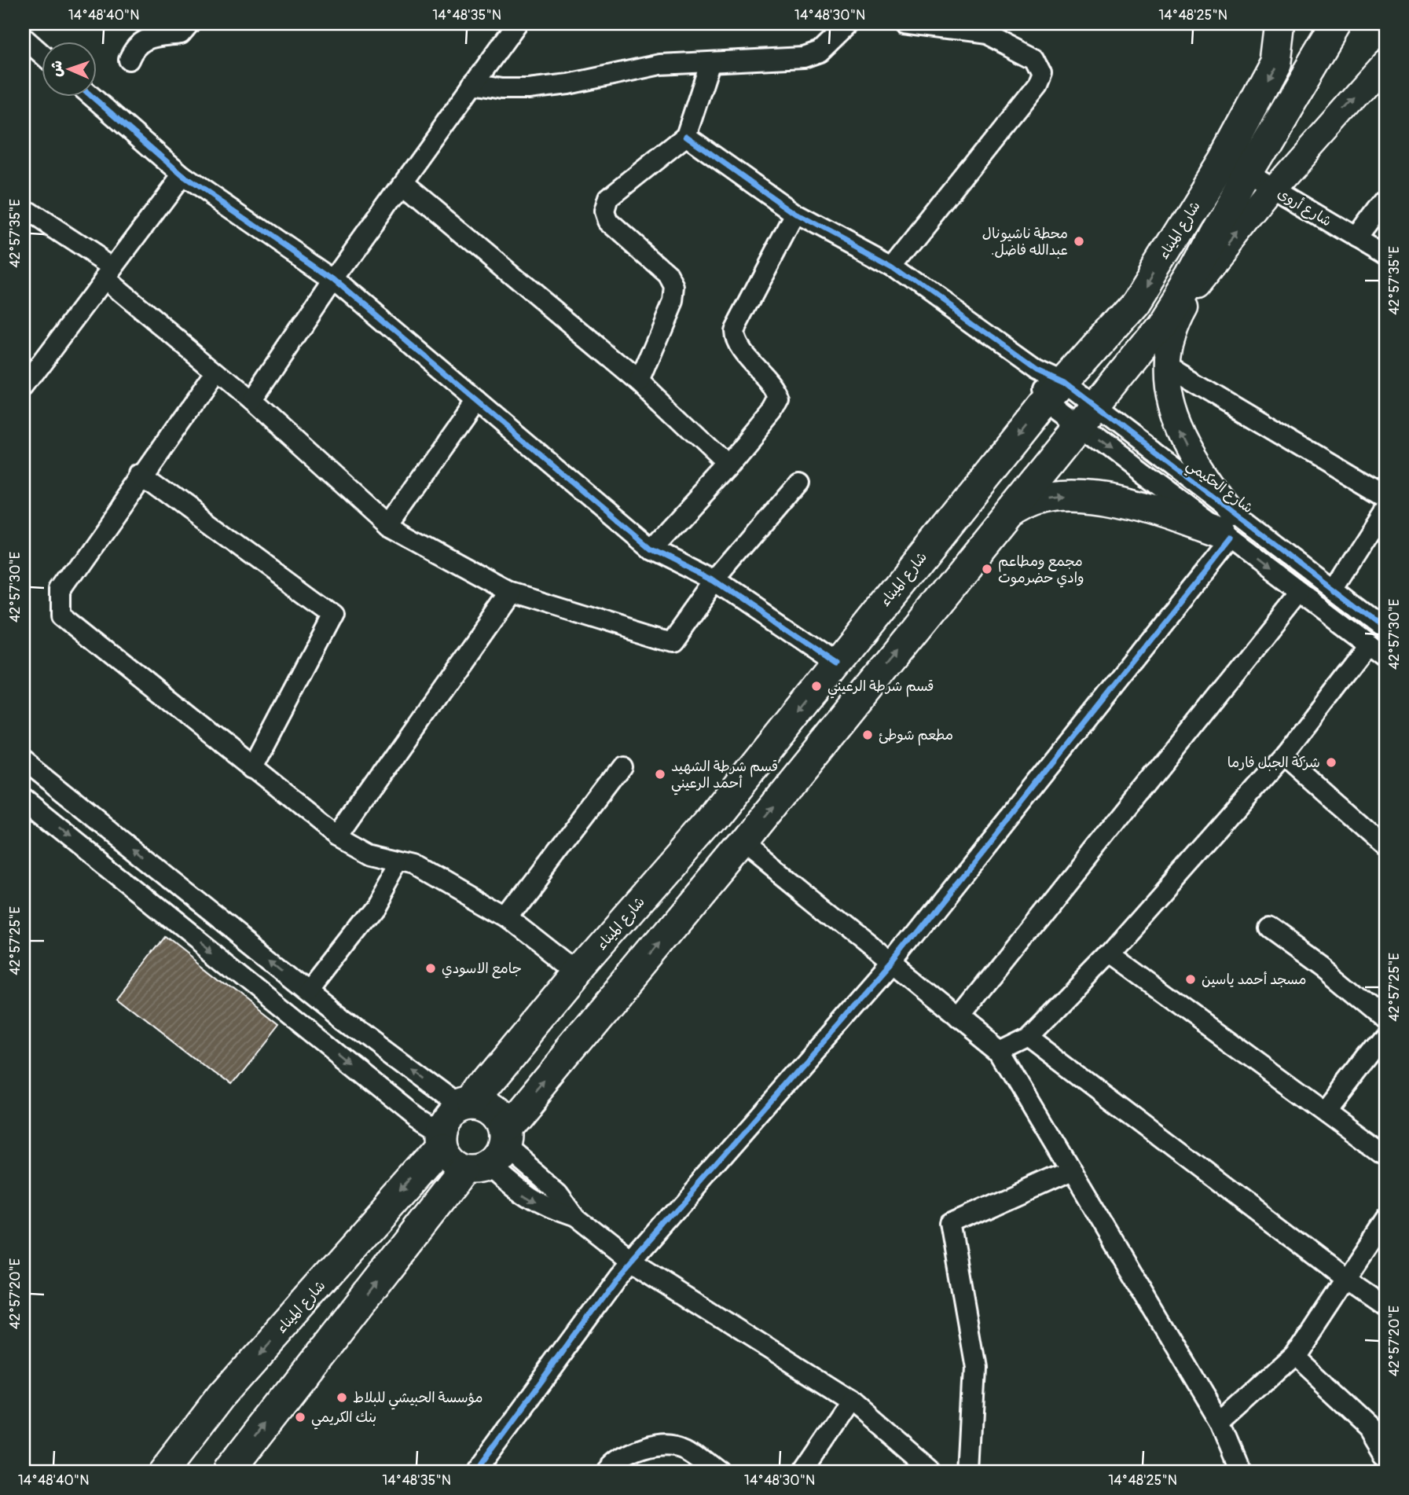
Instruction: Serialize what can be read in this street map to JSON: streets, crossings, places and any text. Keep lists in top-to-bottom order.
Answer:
{
  "streets": {
    "highway": ["شارع الميناء"],
    "street": ["شارع أروى", "شارع الحكيمي"]
  },
  "crossings": [
    ["شارع أروى", "شارع الميناء"],
    ["شارع الميناء", "شارع الحكيمي"]
  ],
  "places": [
    "محطة ناشيونال .عبدالله فاضل",
    "مجمع ومطاعم وادي حضرموت",
    "قسم شرطة الرعيني",
    "مطعم شوطئ",
    "شركة الجبل فارما",
    "قسم شرطة الشهيد أحمد الرعيني",
    "جامع الاسودي",
    "مسجد أحمد ياسين",
    "مؤسسة الحبيشي للبلاط",
    "بنك الكريمي"
  ],
  "north": "left",
  "coordinates": [
    "14°48'40\"N",
    "14°48'35\"N",
    "14°48'30\"N",
    "14°48'25\"N",
    "42°57'35\"E",
    "42°57'30\"E",
    "42°57'25\"E",
    "42°57'20\"E"
  ]
}
